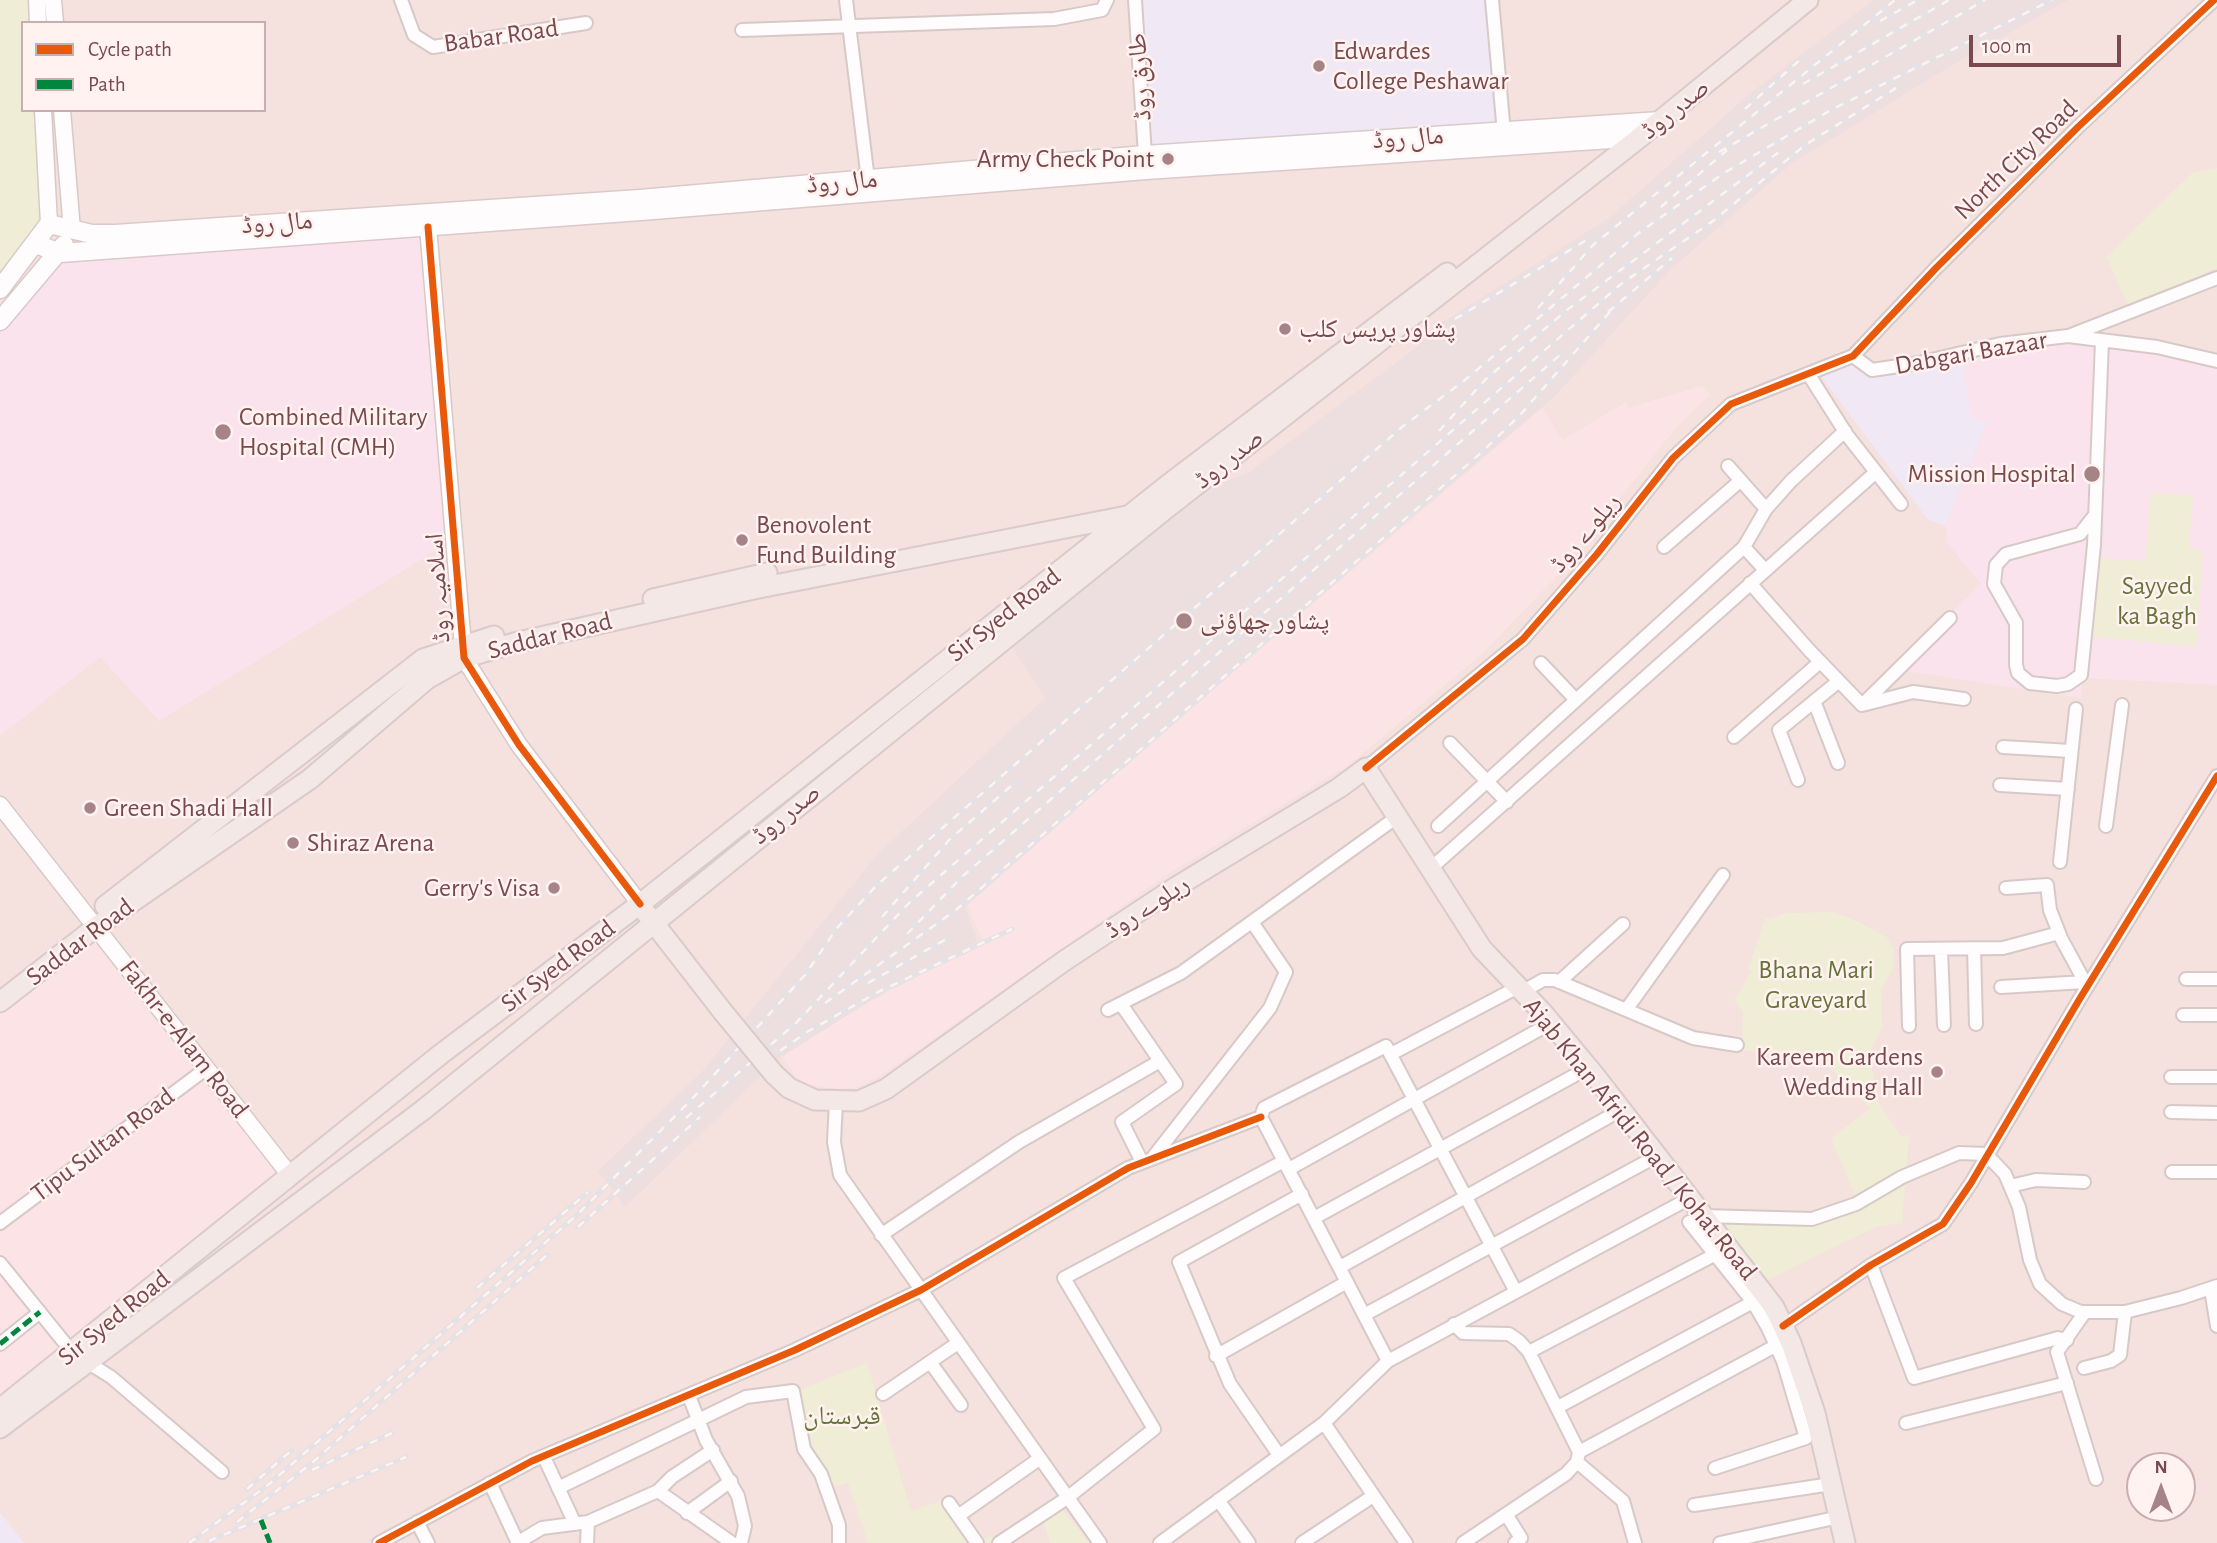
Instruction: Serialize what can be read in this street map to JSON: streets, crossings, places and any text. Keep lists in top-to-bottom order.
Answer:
{
  "streets": {
    "main road": [
      "صدر روڈ",
      "مال روڈ",
      "ریلوے روڈ",
      "Sir Syed Road",
      "Saddar Road",
      "Ajab Khan Afridi Road / Kohat Road"
    ],
    "street": [
      "Babar Road",
      "طارق روڈ",
      "North City Road",
      "Dabgari Bazaar",
      "اسلامیہ روڈ",
      "Fakhr-e-Alam Road",
      "Tipu Sultan Road"
    ]
  },
  "crossings": [
    ["طارق روڈ", "مال روڈ"],
    ["صدر روڈ", "مال روڈ"],
    ["صدر روڈ", "ریلوے روڈ"],
    ["صدر روڈ", "Sir Syed Road"],
    ["صدر روڈ", "Saddar Road"],
    ["مال روڈ", "اسلامیہ روڈ"],
    ["North City Road", "Dabgari Bazaar"],
    ["North City Road", "ریلوے روڈ"],
    ["Dabgari Bazaar", "ریلوے روڈ"],
    ["ریلوے روڈ", "اسلامیہ روڈ"],
    ["ریلوے روڈ", "Sir Syed Road"],
    ["ریلوے روڈ", "Ajab Khan Afridi Road / Kohat Road"],
    ["اسلامیہ روڈ", "Sir Syed Road"],
    ["اسلامیہ روڈ", "Saddar Road"],
    ["Sir Syed Road", "Saddar Road"],
    ["Sir Syed Road", "Fakhr-e-Alam Road"],
    ["Saddar Road", "Fakhr-e-Alam Road"],
    ["Fakhr-e-Alam Road", "Tipu Sultan Road"]
  ],
  "parks": ["Sayyed ka Bagh", "Bhana Mari Graveyard", "قبرستان"],
  "places": [
    "Edwardes College Peshawar",
    "Army Check Point",
    "پشاور پریس کلب",
    "Combined Military Hospital (CMH)",
    "Mission Hospital",
    "Benovolent Fund Building",
    "پشاور چھاؤنی",
    "Green Shadi Hall",
    "Shiraz Arena",
    "Gerry's Visa",
    "Kareem Gardens Wedding Hall"
  ],
  "legend": ["Cycle path", "Path"],
  "scale_bar": "100 m",
  "north": "top"
}
